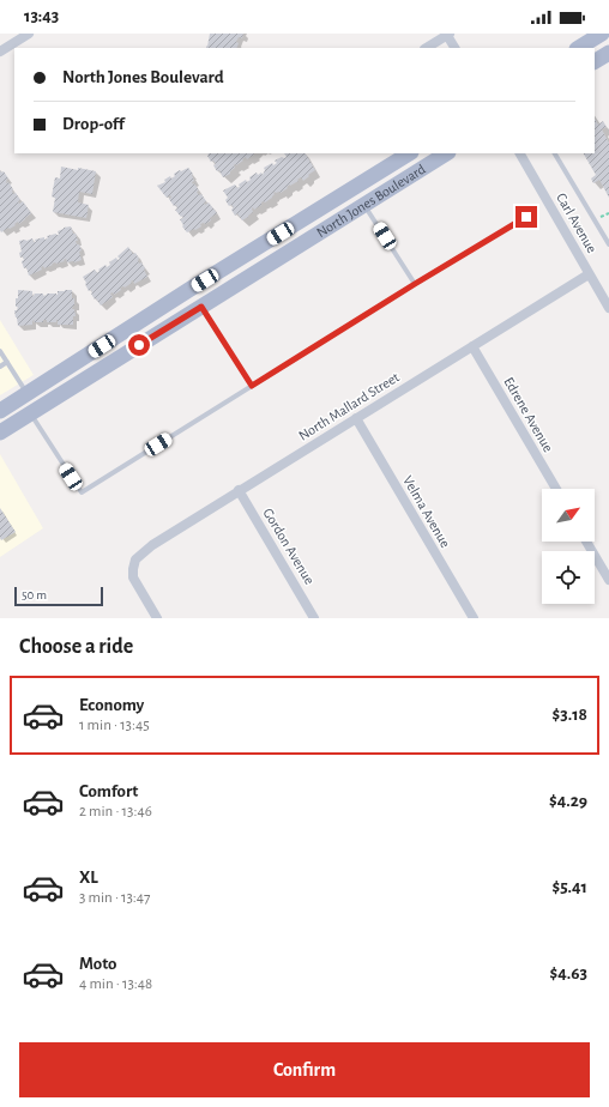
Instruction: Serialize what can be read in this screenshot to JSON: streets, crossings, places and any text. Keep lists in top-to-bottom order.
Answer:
{
  "streets": {
    "main road": ["North Jones Boulevard"],
    "street": [
      "Carl Avenue",
      "North Mallard Street",
      "Edrene Avenue",
      "Velma Avenue",
      "Gordon Avenue"
    ]
  },
  "crossings": [
    ["Carl Avenue", "North Mallard Street"],
    ["North Mallard Street", "Edrene Avenue"],
    ["North Mallard Street", "Velma Avenue"],
    ["North Mallard Street", "Gordon Avenue"]
  ],
  "scale_bar": "50 m",
  "north": "top right",
  "page": {
    "status": "13:43",
    "banner": ["North Jones Boulevard", "Drop-off"],
    "scale": "50 m",
    "heading": "Choose a ride",
    "list": [
      {
        "name": "Economy",
        "note": "1 min · 13:45",
        "value": "$3.18"
      },
      {
        "name": "Comfort",
        "note": "2 min · 13:46",
        "value": "$4.29"
      },
      {
        "name": "XL",
        "note": "3 min · 13:47",
        "value": "$5.41"
      },
      {
        "name": "Moto",
        "note": "4 min · 13:48",
        "value": "$4.63"
      }
    ],
    "buttons": "Confirm"
  }
}
